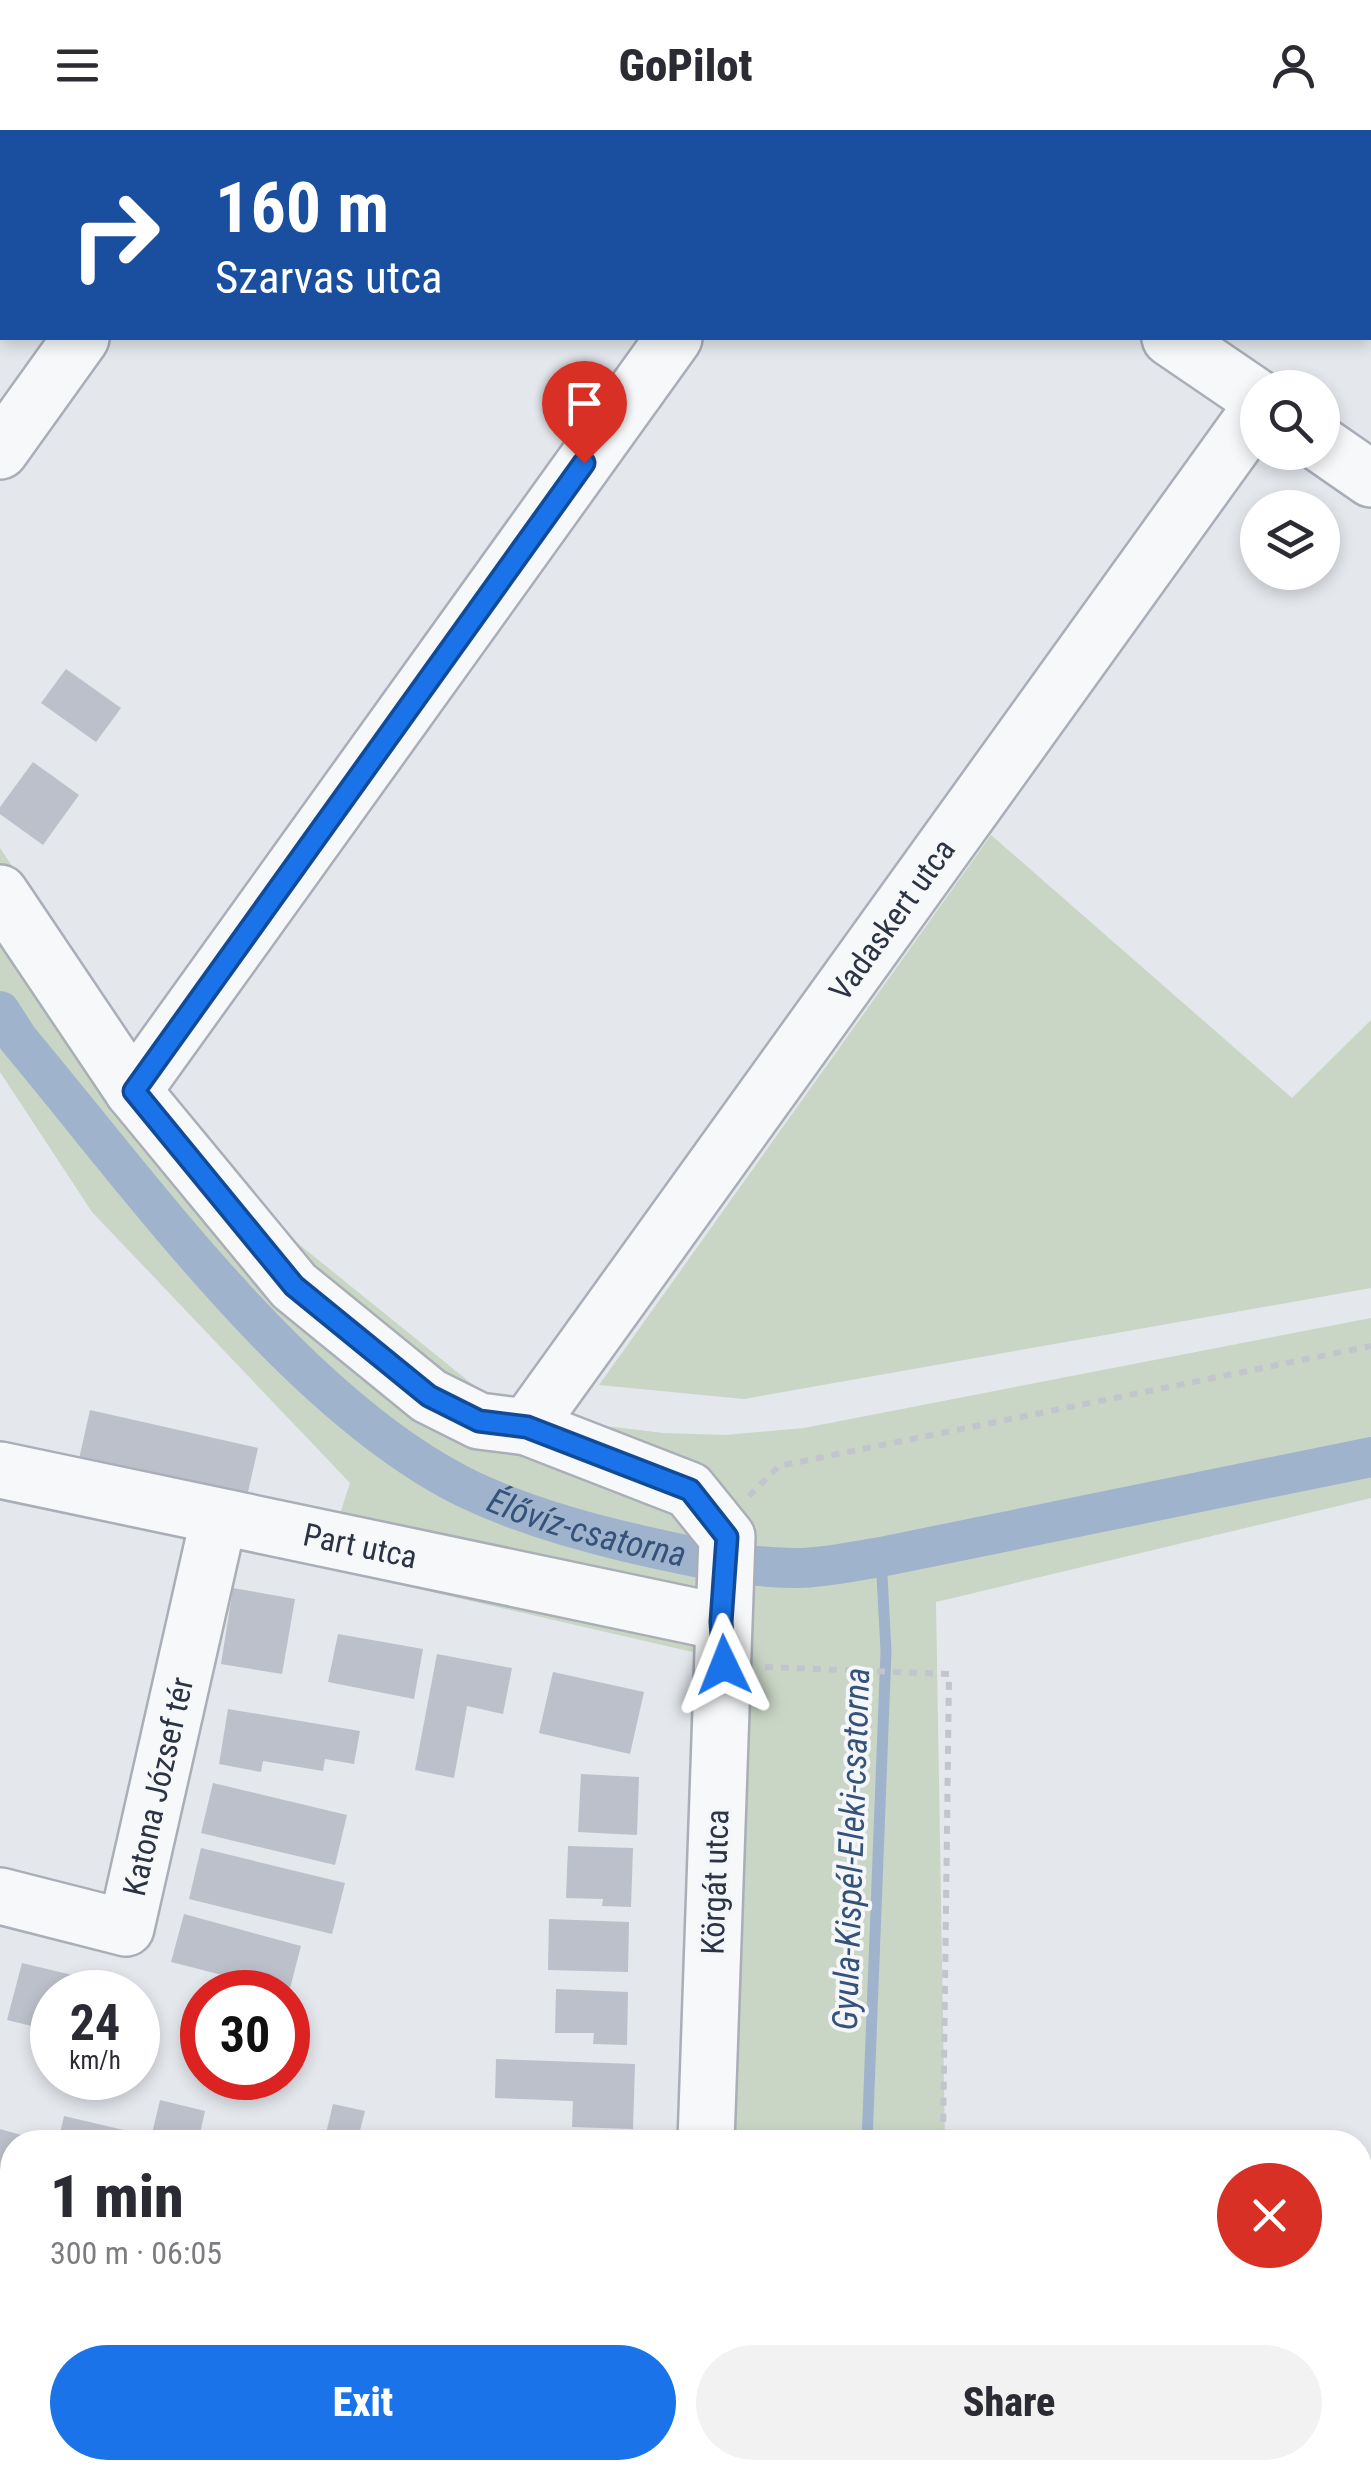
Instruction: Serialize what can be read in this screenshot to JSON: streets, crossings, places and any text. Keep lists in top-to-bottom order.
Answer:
{
  "streets": {
    "street": [
      "Vadaskert utca",
      "Part utca",
      "Katona József tér",
      "Körgát utca"
    ]
  },
  "crossings": [
    ["Part utca", "Katona József tér"],
    ["Part utca", "Körgát utca"]
  ],
  "water": ["Élővíz-csatorna", "Gyula-Kispél-Eleki-csatorna"],
  "page": {
    "header": "GoPilot",
    "turn": ["160 m", "Szarvas utca"],
    "speed": "24 km/h",
    "limit": "30",
    "heading": ["1 min", "300 m · 06:05"],
    "buttons": ["Exit", "Share"]
  }
}
